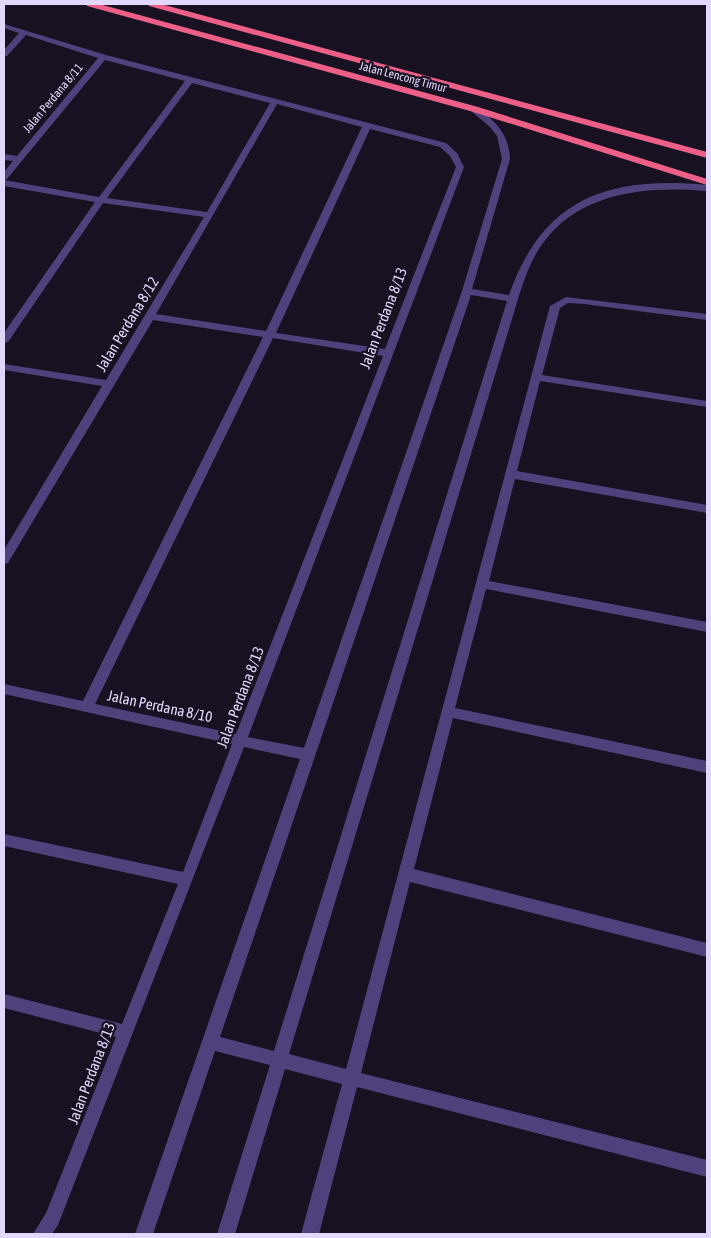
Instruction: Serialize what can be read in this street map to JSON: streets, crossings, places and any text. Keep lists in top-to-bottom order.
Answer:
{
  "streets": {
    "highway": ["Jalan Lencong Timur"],
    "street": [
      "Jalan Perdana 8/11",
      "Jalan Perdana 8/13",
      "Jalan Perdana 8/12",
      "Jalan Perdana 8/10"
    ]
  },
  "crossings": [
    ["Jalan Perdana 8/13", "Jalan Perdana 8/10"]
  ]
}
